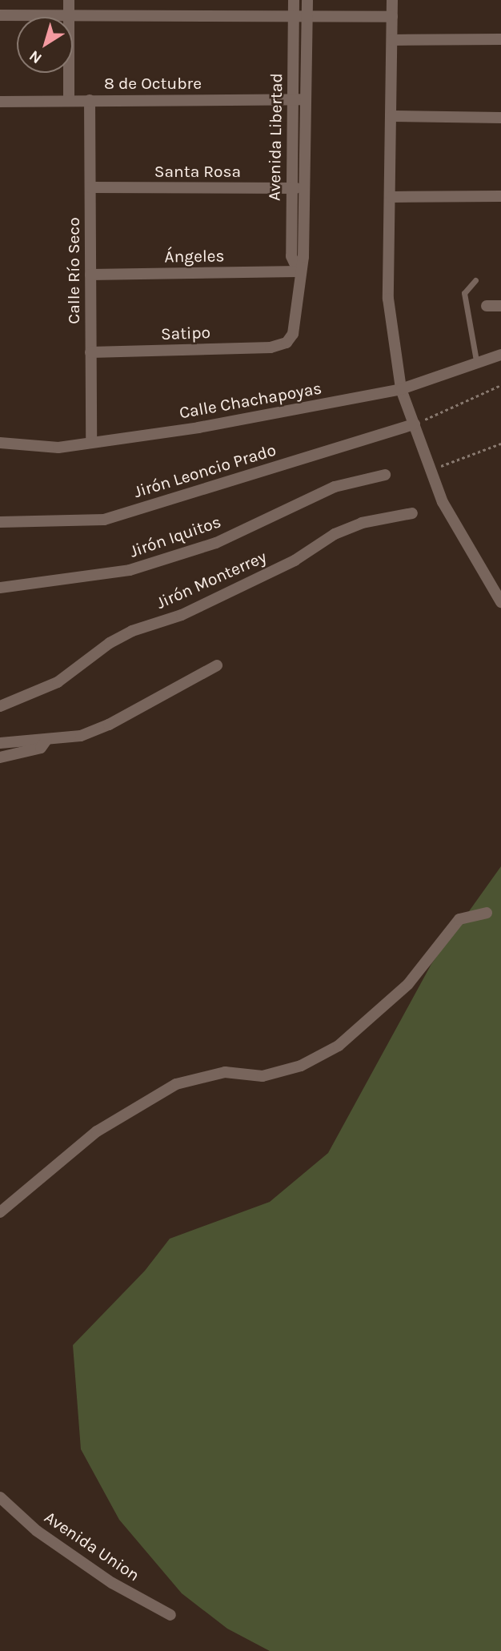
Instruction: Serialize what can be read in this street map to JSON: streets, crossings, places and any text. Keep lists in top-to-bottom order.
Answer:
{
  "streets": {
    "street": [
      "8 de Octubre",
      "Avenida Libertad",
      "Santa Rosa",
      "Ángeles",
      "Calle Río Seco",
      "Satipo",
      "Calle Chachapoyas",
      "Jirón Leoncio Prado",
      "Jirón Iquitos",
      "Jirón Monterrey",
      "Avenida Union"
    ]
  },
  "crossings": [
    ["8 de Octubre", "Avenida Libertad"],
    ["8 de Octubre", "Calle Río Seco"],
    ["Avenida Libertad", "Santa Rosa"],
    ["Avenida Libertad", "Ángeles"],
    ["Avenida Libertad", "Satipo"],
    ["Santa Rosa", "Calle Río Seco"],
    ["Ángeles", "Calle Río Seco"],
    ["Calle Río Seco", "Satipo"],
    ["Calle Río Seco", "Calle Chachapoyas"]
  ],
  "north": "bottom left"
}
